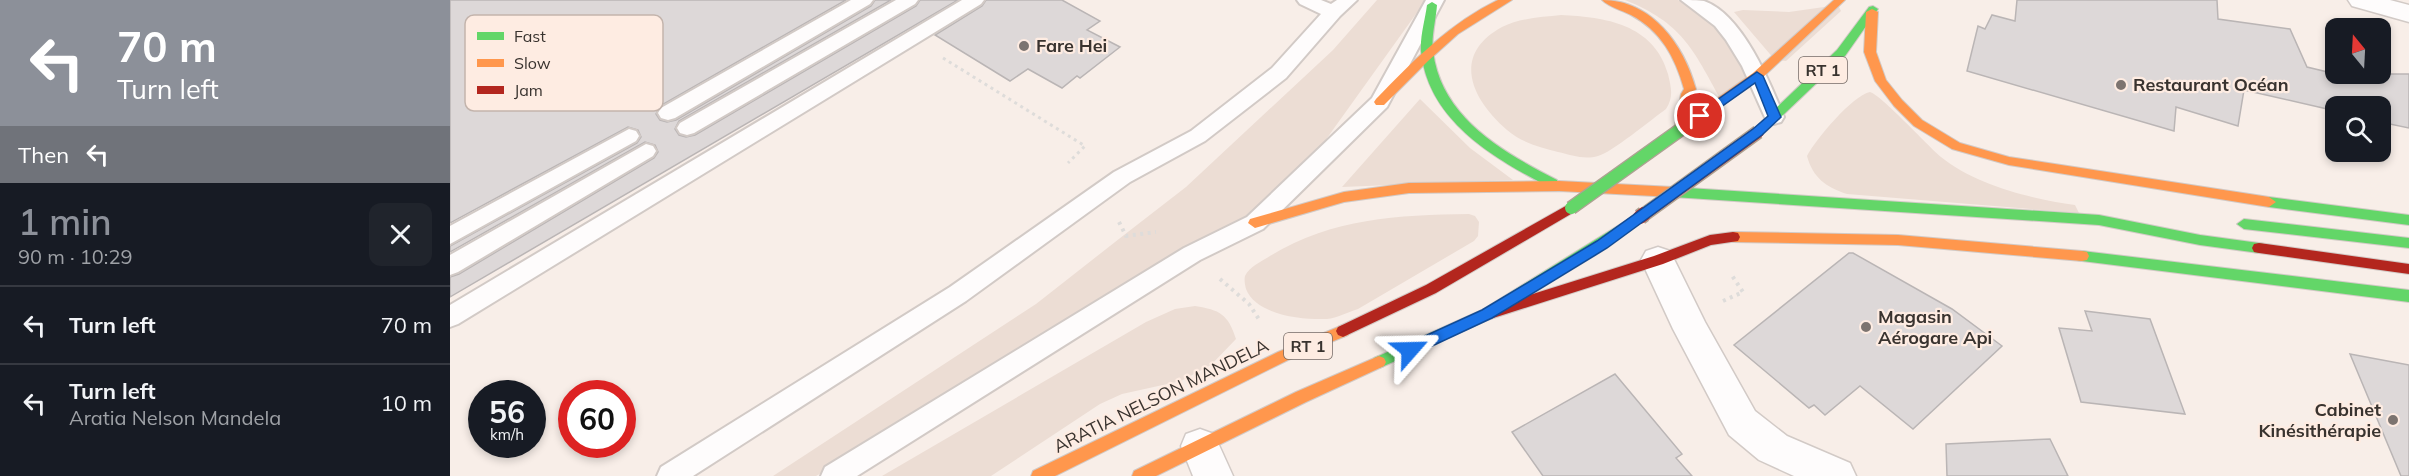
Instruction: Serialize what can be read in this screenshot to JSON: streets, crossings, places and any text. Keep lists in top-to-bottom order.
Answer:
{
  "streets": {
    "main road": ["RT 1", "ARATIA NELSON MANDELA"]
  },
  "places": [
    "Fare Hei",
    "Restaurant Océan",
    "Magasin Aérogare Api",
    "Cabinet Kinésithérapie"
  ],
  "legend": ["Fast", "Slow", "Jam"],
  "north": "top",
  "page": {
    "turn": ["70 m", "Turn left"],
    "then": "Then",
    "heading": ["1 min", "90 m · 10:29"],
    "list": [
      {
        "name": "Turn left",
        "value": "70 m"
      },
      {
        "name": "Turn left",
        "note": "Aratia Nelson Mandela",
        "value": "10 m"
      }
    ],
    "speed": "56 km/h",
    "limit": "60"
  }
}
